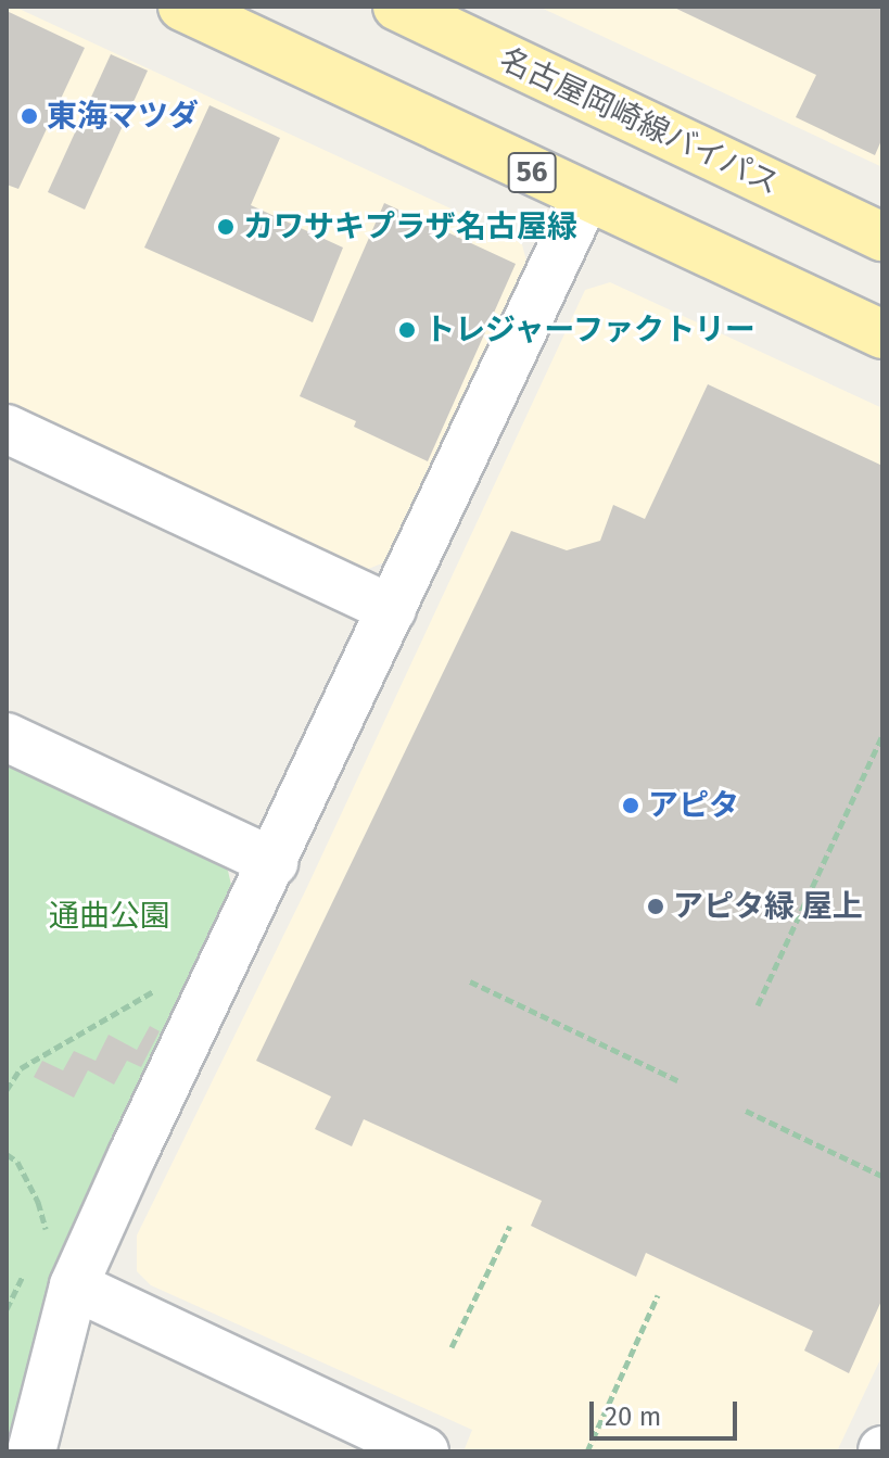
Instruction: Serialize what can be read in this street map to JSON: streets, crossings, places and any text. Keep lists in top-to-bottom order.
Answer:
{
  "streets": {
    "main road": ["名古屋岡崎線バイパス", "56"]
  },
  "parks": ["通曲公園"],
  "places": [
    "東海マツダ",
    "カワサキプラザ名古屋緑",
    "トレジャーファクトリー",
    "アピタ",
    "アピタ緑 屋上"
  ],
  "scale_bar": "20 m"
}
